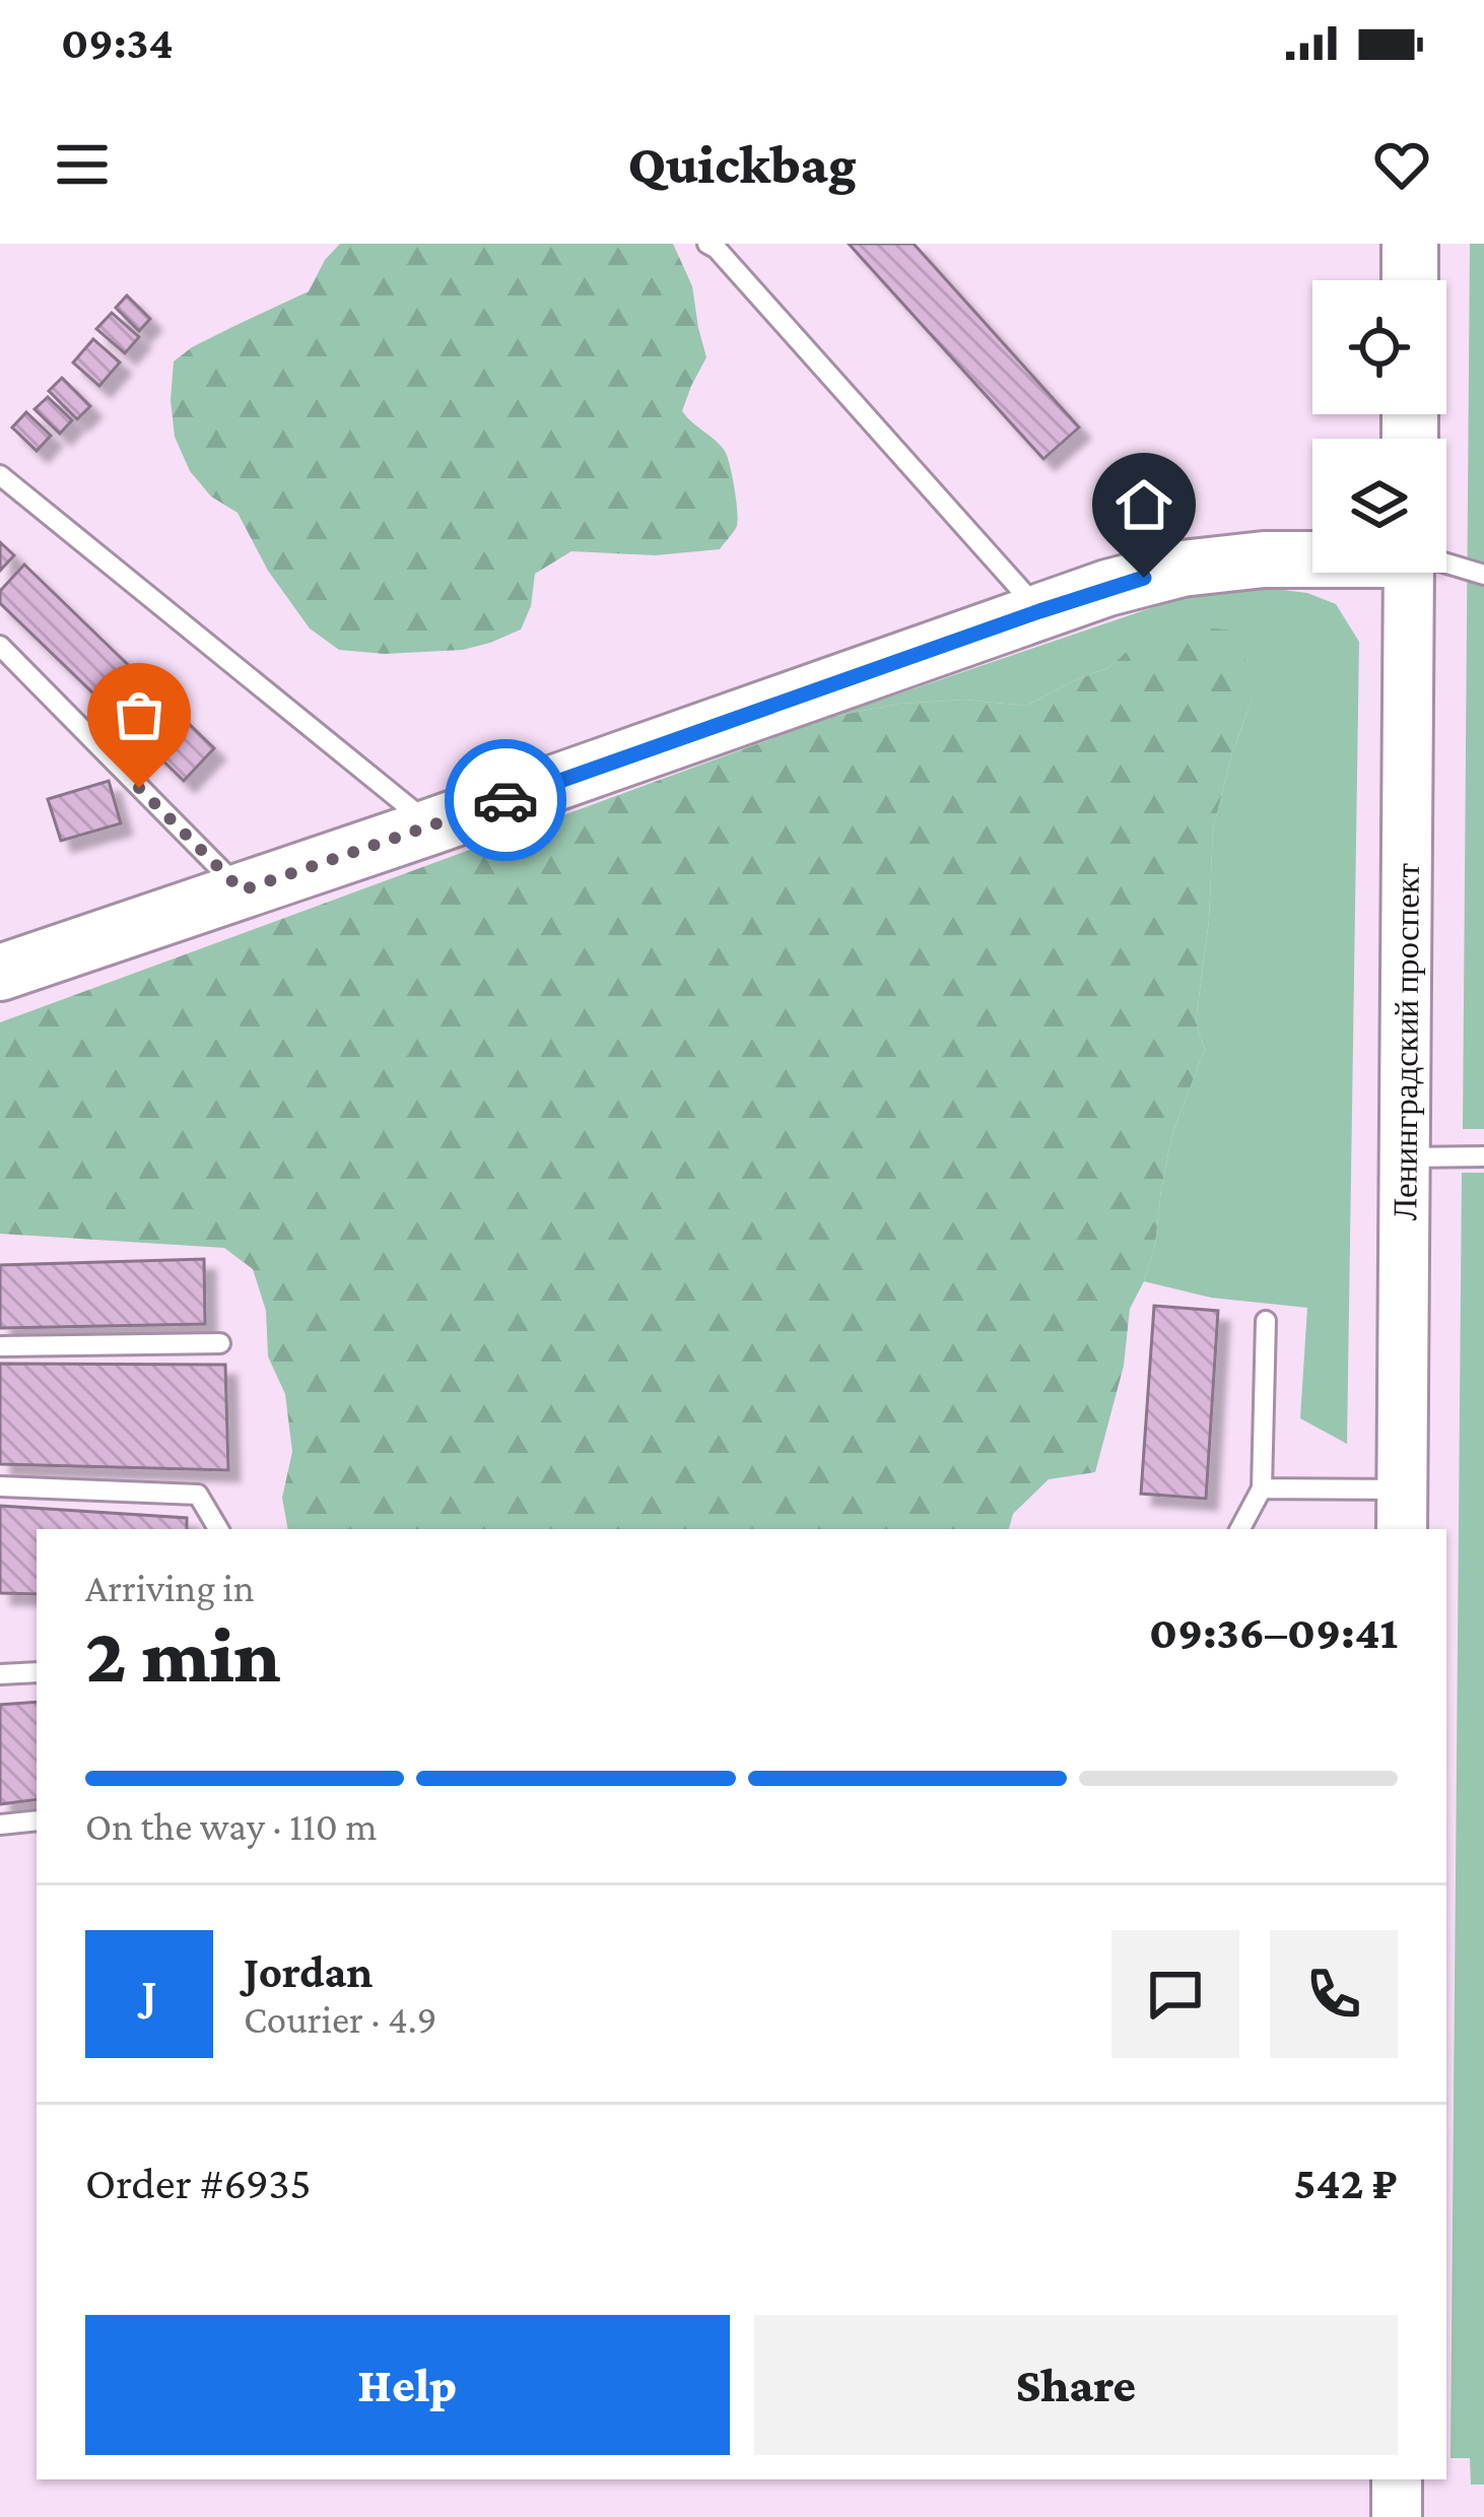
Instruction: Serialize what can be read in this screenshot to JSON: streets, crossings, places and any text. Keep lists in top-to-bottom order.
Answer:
{
  "streets": {
    "street": ["Ленинградский проспект"]
  },
  "page": {
    "status": "09:34",
    "header": "Quickbag",
    "heading": ["2 min", "Arriving in", "09:36–09:41"],
    "panel": [
      "Jordan",
      "Courier · 4.9",
      "Order #6935",
      "542 ₽"
    ],
    "bar": "On the way · 110 m",
    "round": "J",
    "buttons": ["Help", "Share"]
  }
}
